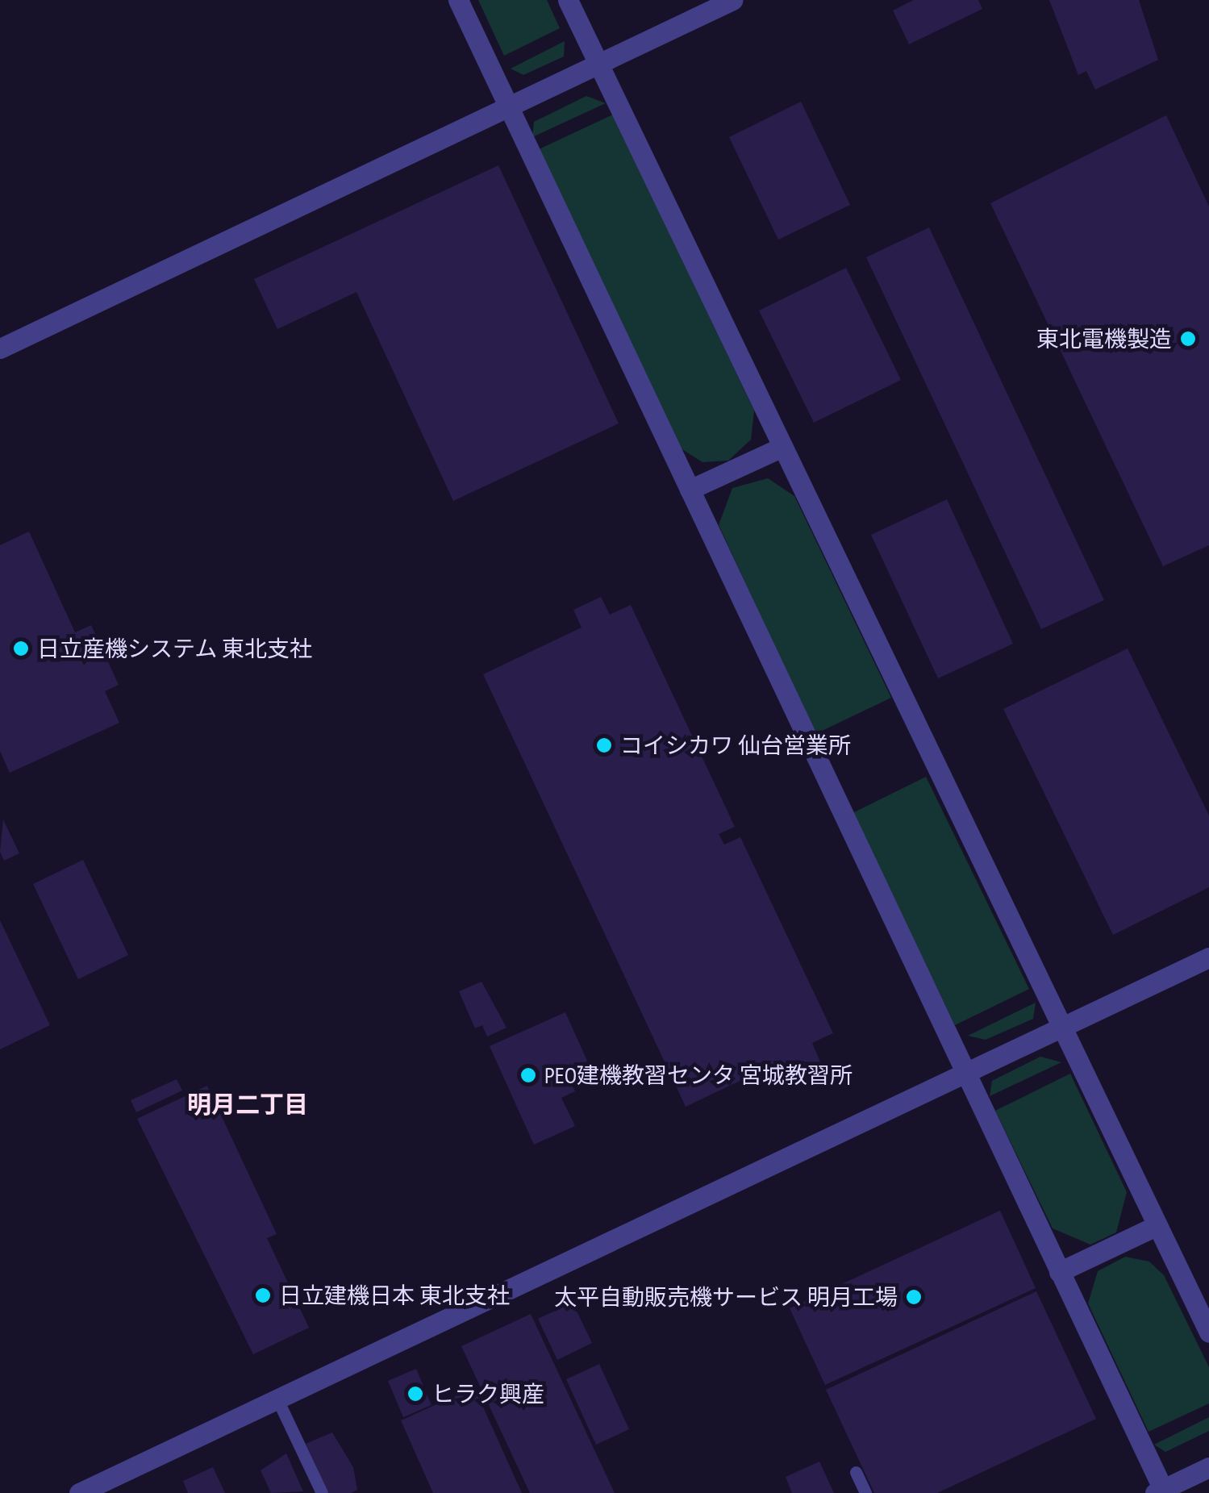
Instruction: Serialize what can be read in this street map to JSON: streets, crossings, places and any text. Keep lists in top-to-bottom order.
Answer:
{
  "districts": ["明月二丁目"],
  "places": [
    "東北電機製造",
    "日立産機システム 東北支社",
    "コイシカワ 仙台営業所",
    "PEO建機教習センタ 宮城教習所",
    "日立建機日本 東北支社",
    "太平自動販売機サービス 明月工場",
    "ヒラク興産"
  ]
}
